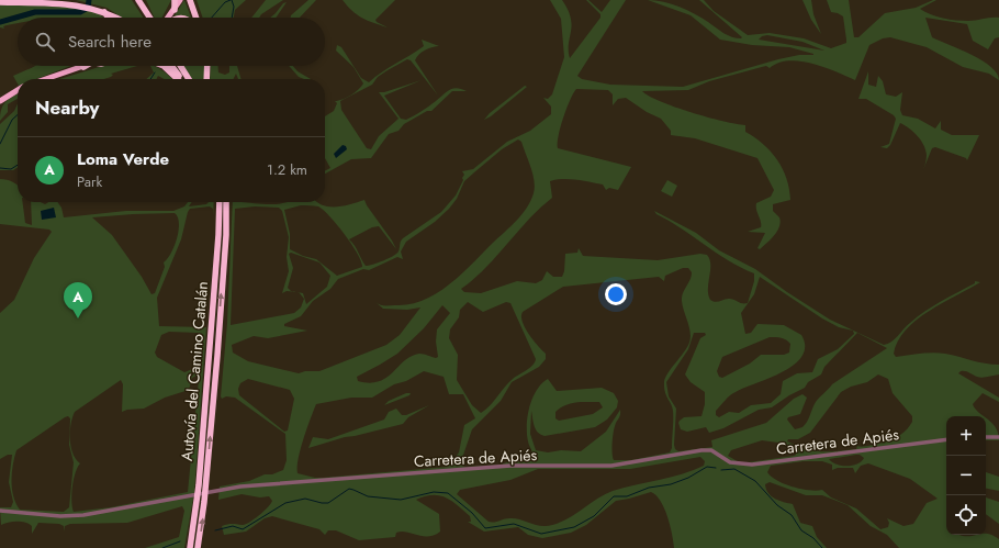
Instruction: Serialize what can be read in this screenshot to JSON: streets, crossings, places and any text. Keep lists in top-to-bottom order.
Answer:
{
  "streets": {
    "highway": ["Autovía del Camino Catalán"],
    "street": ["Carretera de Apiés"]
  },
  "page": {
    "search": "Search here",
    "heading": "Nearby",
    "list": [
      {
        "mark": "A",
        "name": "Loma Verde",
        "note": "Park",
        "value": "1.2 km"
      }
    ],
    "pins": "A",
    "map_buttons": ["+", "−"]
  }
}
